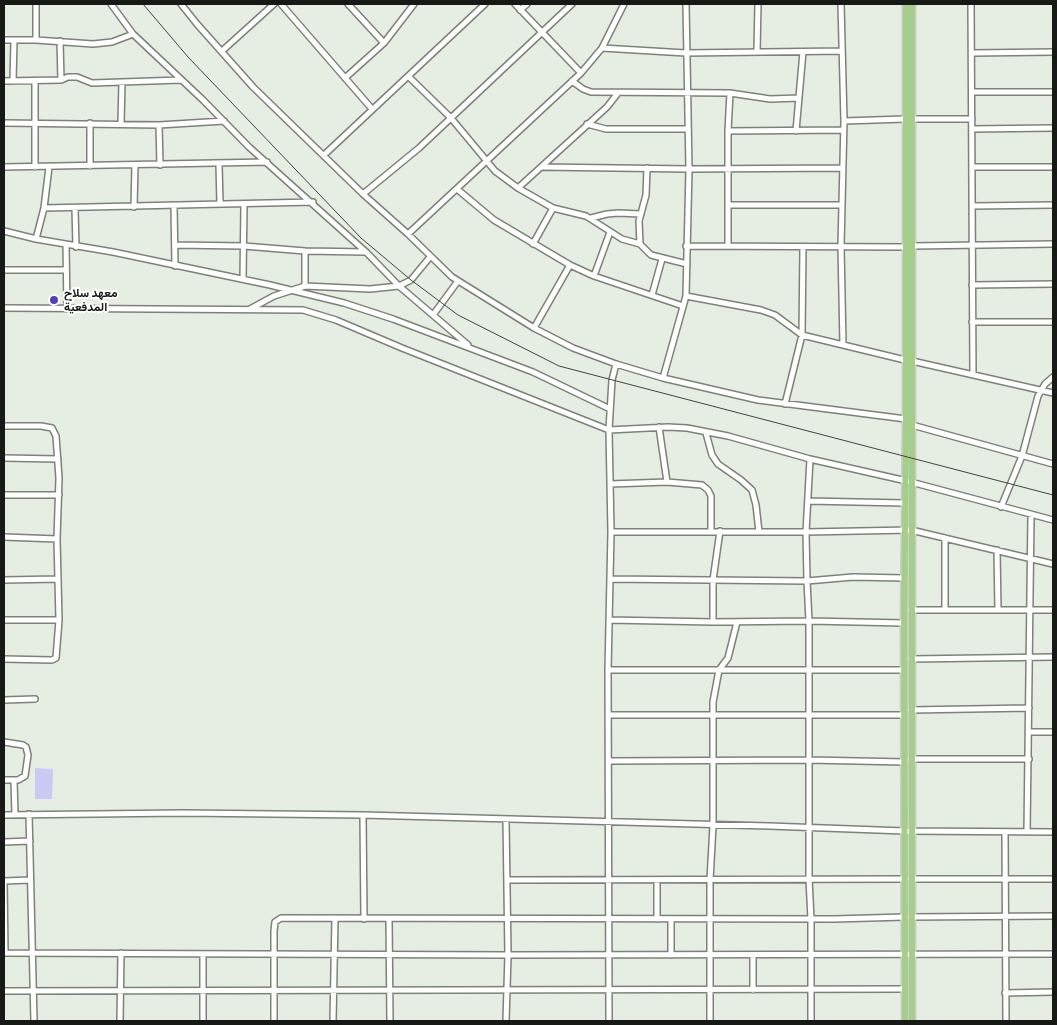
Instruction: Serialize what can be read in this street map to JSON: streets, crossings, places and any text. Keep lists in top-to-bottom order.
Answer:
{
  "places": ["معهد سلاح المدفعية"]
}
